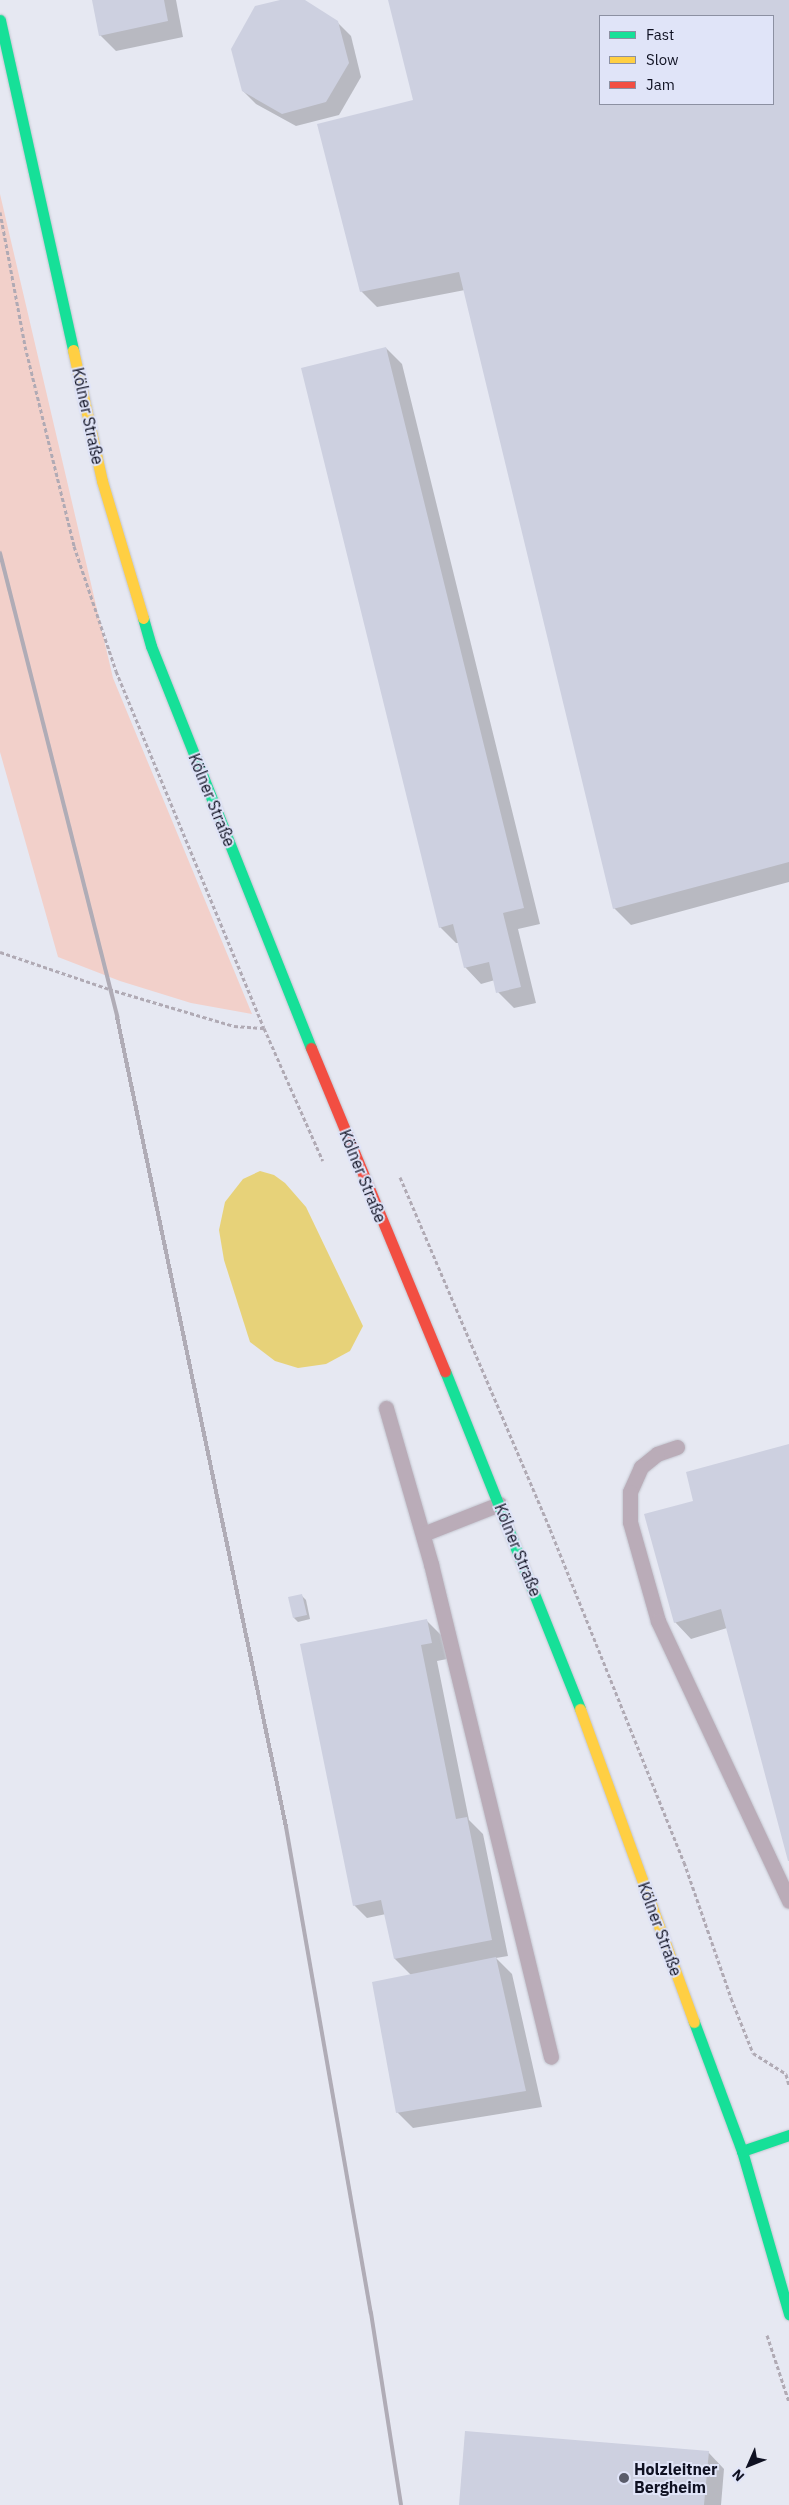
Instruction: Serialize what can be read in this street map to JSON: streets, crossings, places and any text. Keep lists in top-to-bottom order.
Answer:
{
  "streets": {
    "main road": ["Kölner Straße"]
  },
  "places": ["Holzleitner Bergheim"],
  "legend": ["Fast", "Slow", "Jam"],
  "north": "bottom left"
}
